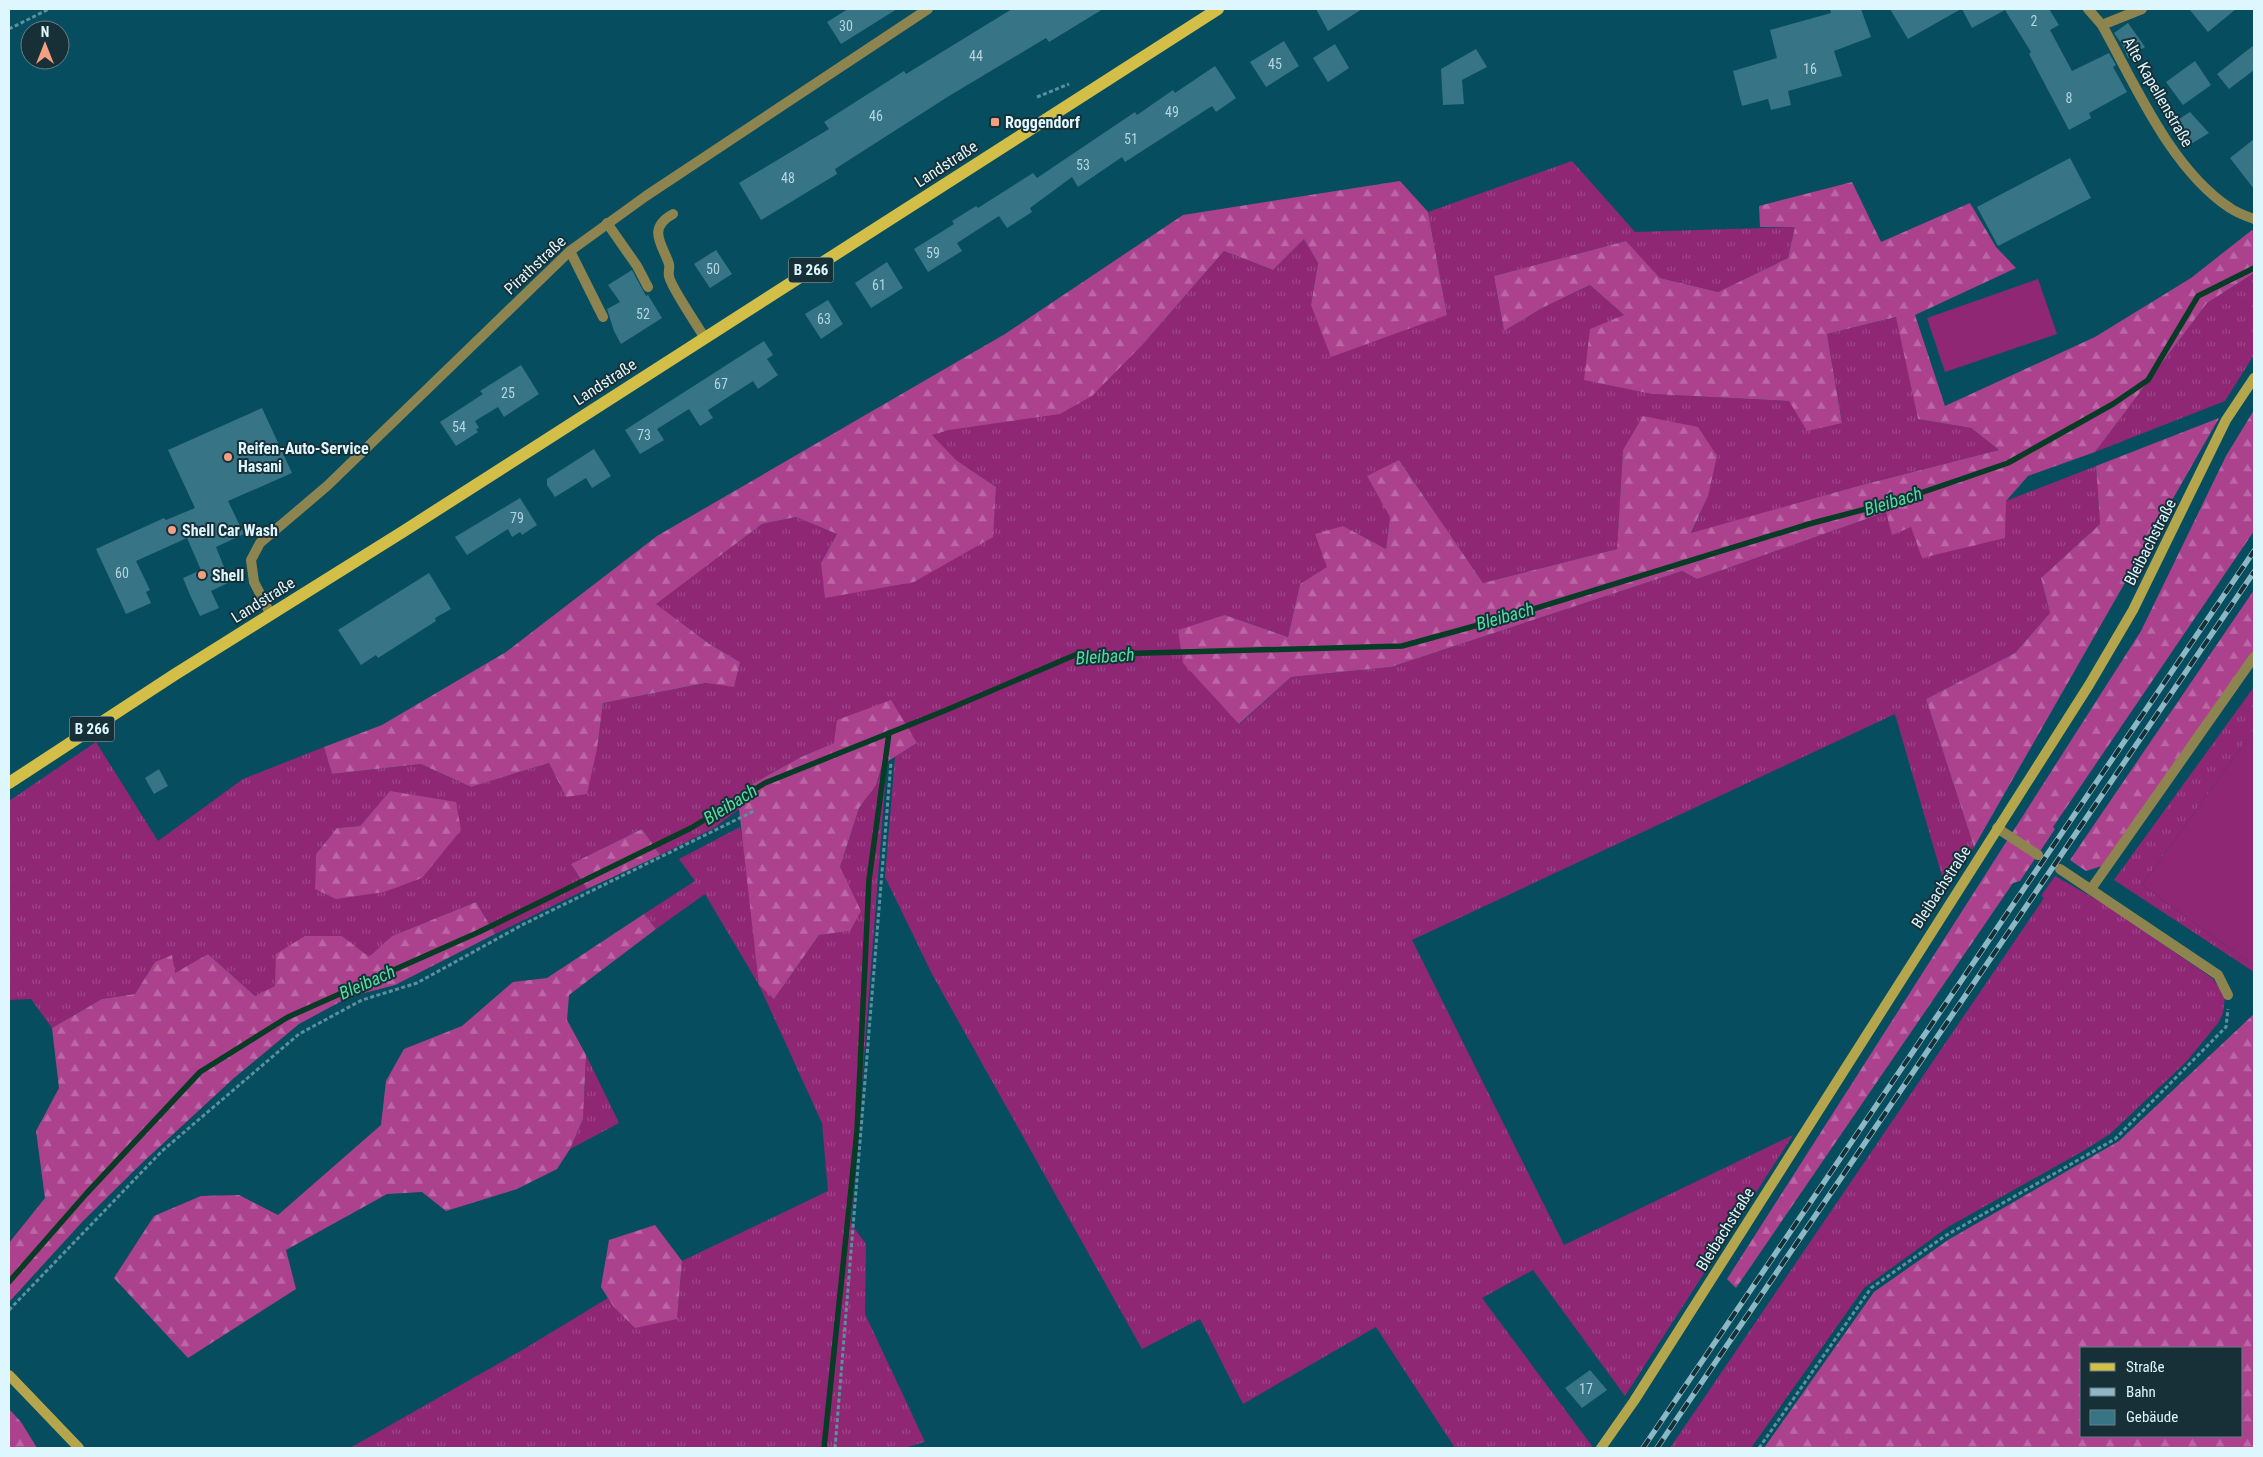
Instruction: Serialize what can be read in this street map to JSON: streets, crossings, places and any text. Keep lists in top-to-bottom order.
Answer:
{
  "streets": {
    "main road": ["Landstraße", "B 266", "Bleibachstraße"],
    "street": ["Alte Kapellenstraße", "Pirathstraße"]
  },
  "crossings": [
    ["Landstraße", "Pirathstraße"]
  ],
  "water": ["Bleibach"],
  "places": {
    "transit": ["Roggendorf"],
    "other": ["Reifen-Auto-Service Hasani", "Shell Car Wash", "Shell"]
  },
  "house_numbers": [
    "2",
    "30",
    "44",
    "45",
    "16",
    "8",
    "49",
    "46",
    "51",
    "53",
    "48",
    "59",
    "50",
    "61",
    "52",
    "63",
    "67",
    "25",
    "54",
    "73",
    "79",
    "60",
    "17"
  ],
  "legend": ["Straße", "Bahn", "Gebäude"],
  "north": "top"
}
